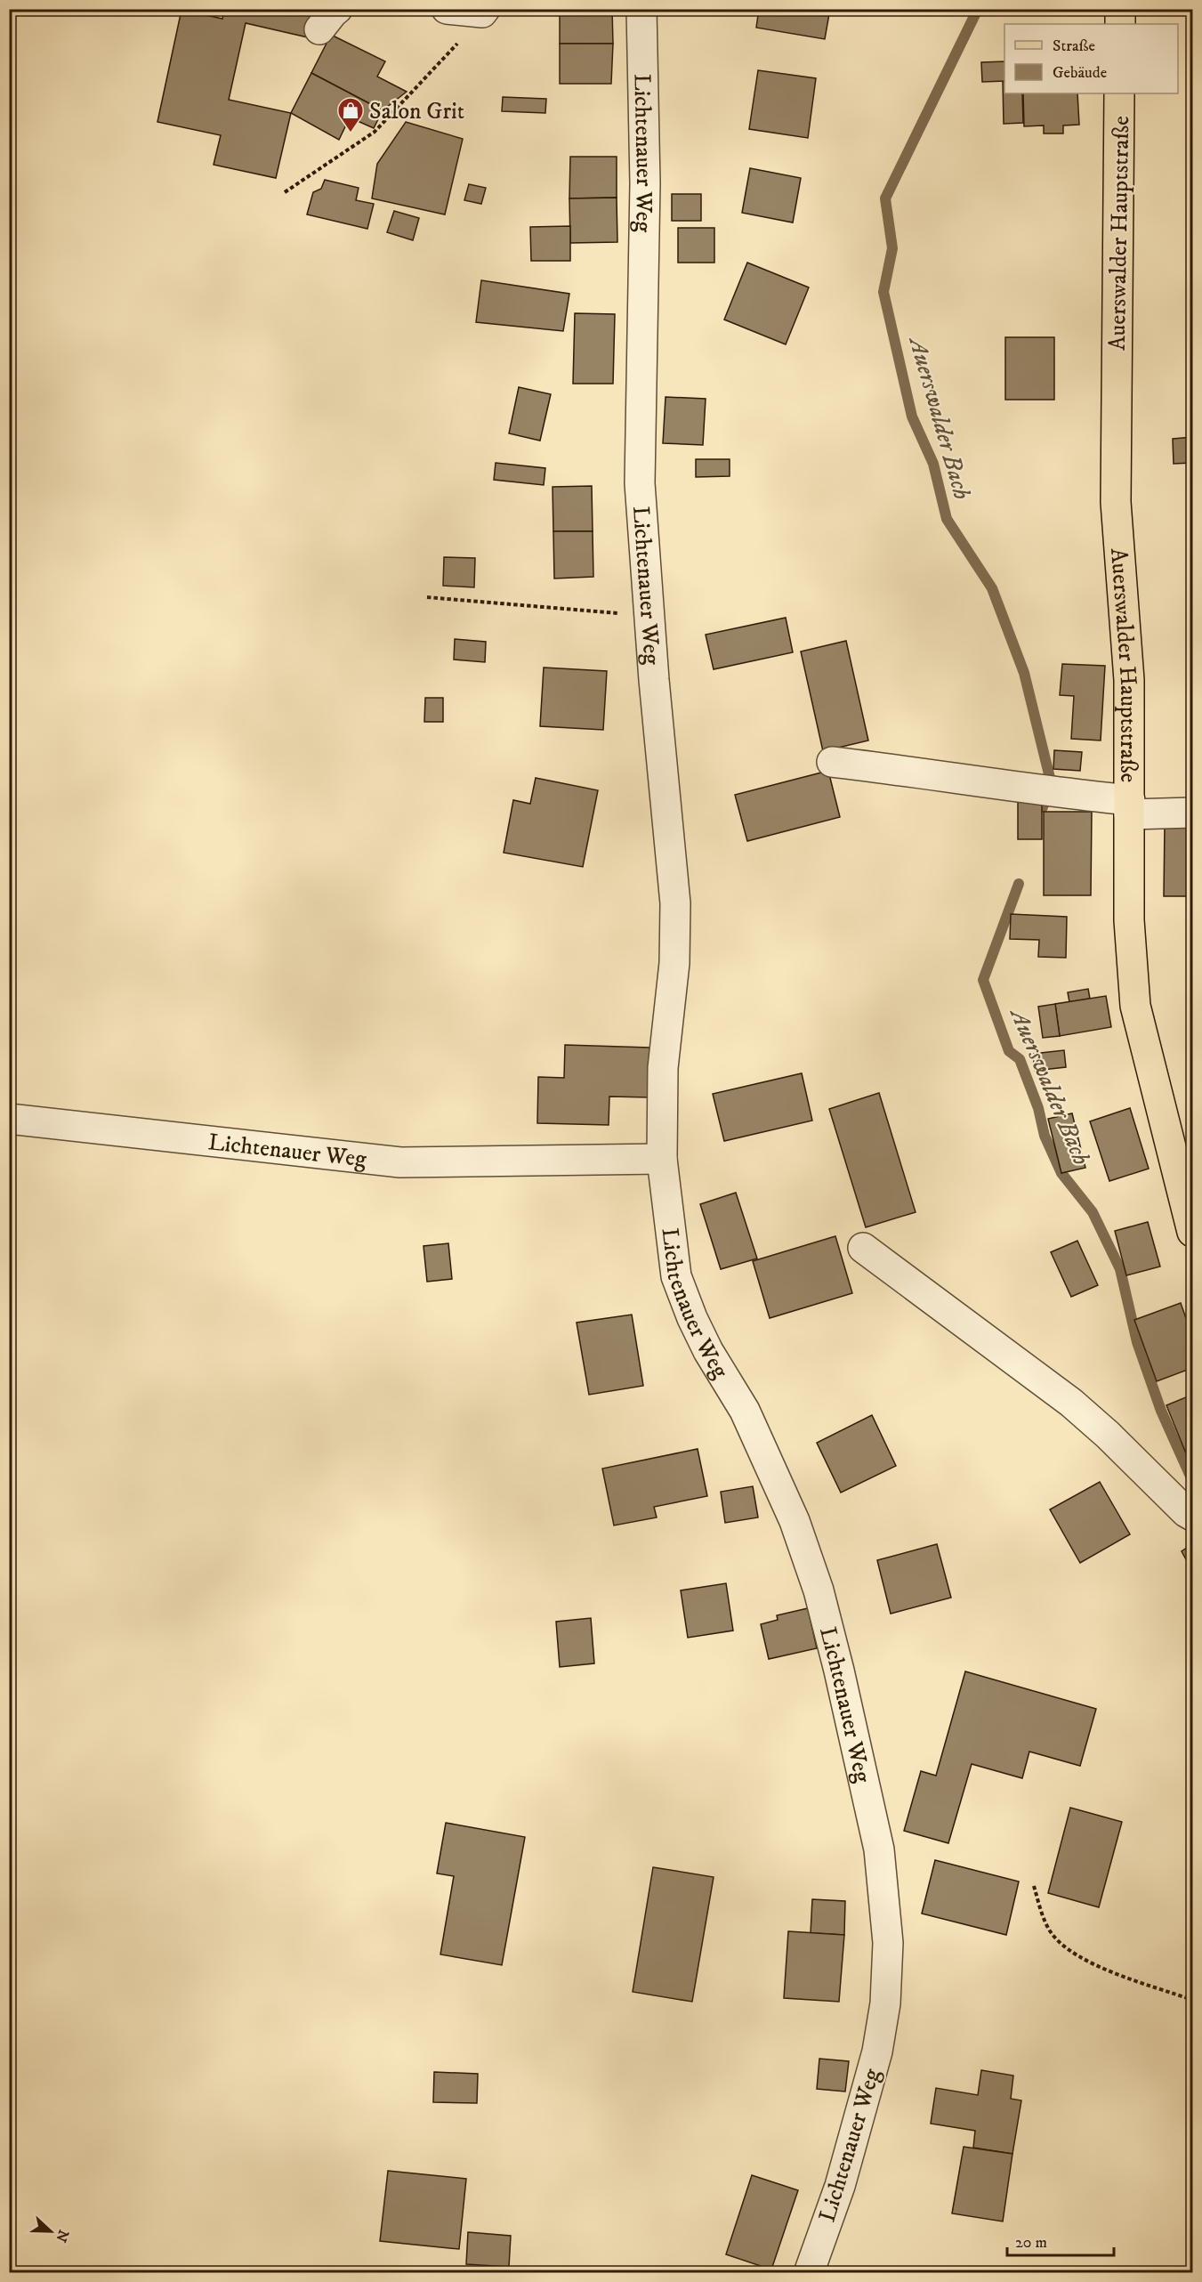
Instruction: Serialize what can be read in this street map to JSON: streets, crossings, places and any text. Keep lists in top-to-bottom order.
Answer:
{
  "streets": {
    "main road": ["Auerswalder Hauptstraße"],
    "street": ["Lichtenauer Weg"]
  },
  "water": ["Auerswalder Bach"],
  "places": {
    "shop": ["Salon Grit"]
  },
  "legend": ["Straße", "Gebäude"],
  "scale_bar": "20 m",
  "north": "right"
}
